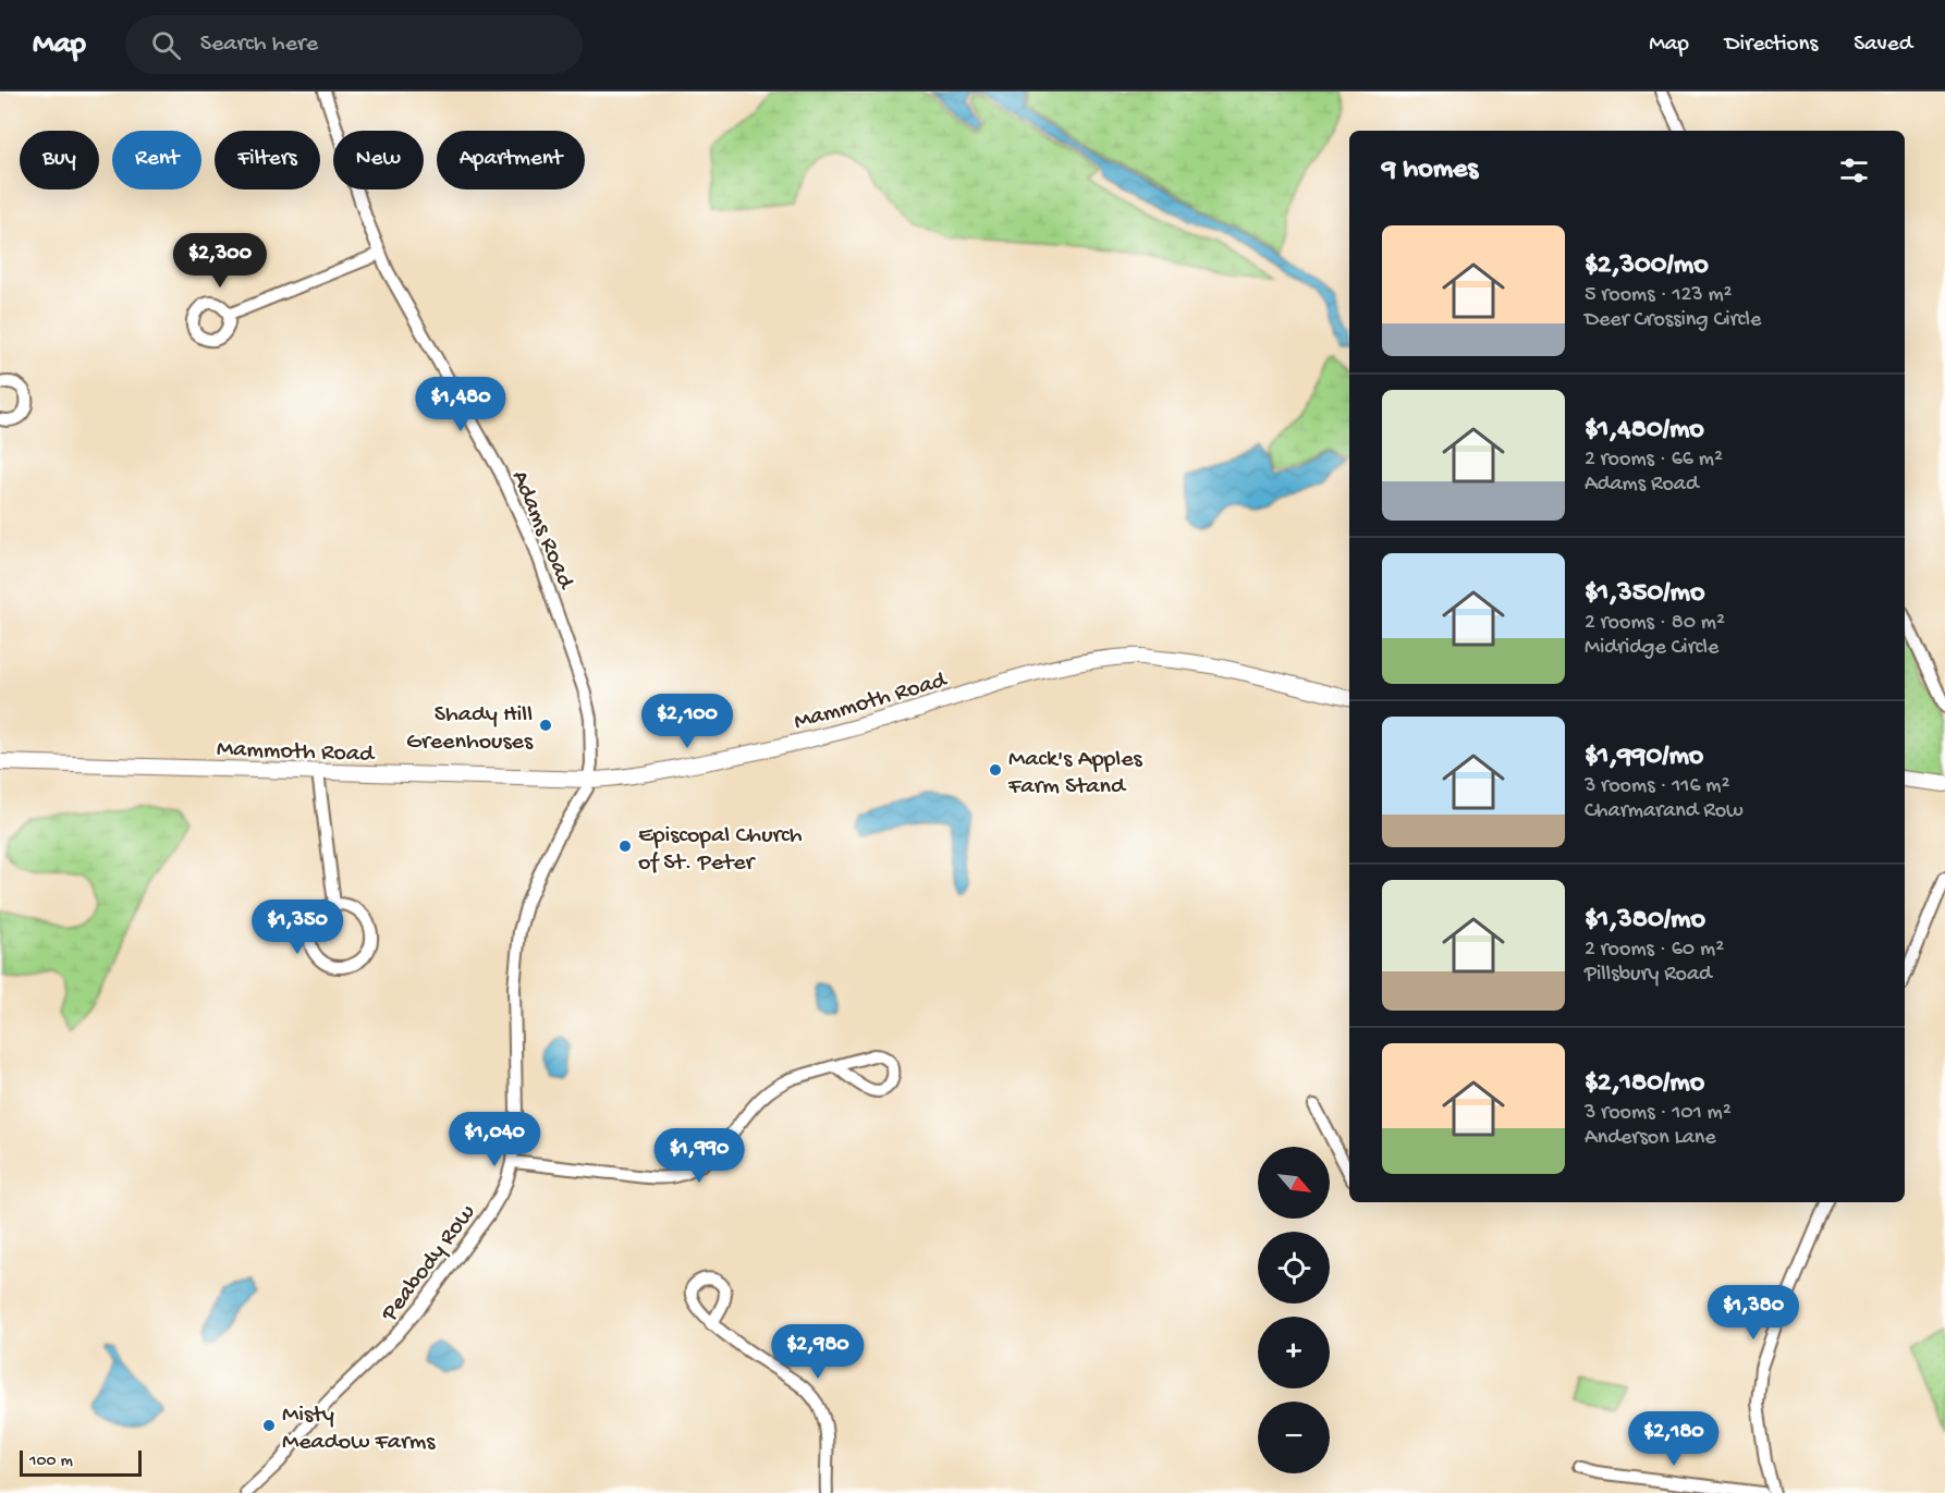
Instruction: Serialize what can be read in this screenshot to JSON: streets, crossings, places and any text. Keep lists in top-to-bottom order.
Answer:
{
  "streets": {
    "main road": ["Mammoth Road"],
    "street": ["Adams Road", "Peabody Row"]
  },
  "crossings": [
    ["Adams Road", "Mammoth Road"],
    ["Adams Road", "Peabody Row"],
    ["Mammoth Road", "Peabody Row"]
  ],
  "places": [
    "Shady Hill Greenhouses",
    "Mack's Apples Farm Stand",
    "Episcopal Church of St. Peter",
    "Misty Meadow Farms"
  ],
  "scale_bar": "100 m",
  "north": "bottom right",
  "page": {
    "header": "Map",
    "search": "Search here",
    "nav": ["Map", "Directions", "Saved"],
    "chip": [
      "Buy",
      "Rent",
      "Filters",
      "New",
      "Apartment"
    ],
    "heading": "9 homes",
    "list": [
      {
        "name": "$2,300/mo",
        "note": "5 rooms · 123 m² · Deer Crossing Circle"
      },
      {
        "name": "$1,480/mo",
        "note": "2 rooms · 66 m² · Adams Road"
      },
      {
        "name": "$1,350/mo",
        "note": "2 rooms · 80 m² · Midridge Circle"
      },
      {
        "name": "$1,990/mo",
        "note": "3 rooms · 116 m² · Charmarand Row"
      },
      {
        "name": "$1,380/mo",
        "note": "2 rooms · 60 m² · Pillsbury Road"
      },
      {
        "name": "$2,180/mo",
        "note": "3 rooms · 101 m² · Anderson Lane"
      }
    ],
    "price": [
      "$2,300",
      "$1,480",
      "$2,100",
      "$1,350",
      "$1,040",
      "$1,990",
      "$1,380",
      "$2,980",
      "$2,180"
    ],
    "map_buttons": ["+", "−"],
    "scale": "100 m"
  }
}
